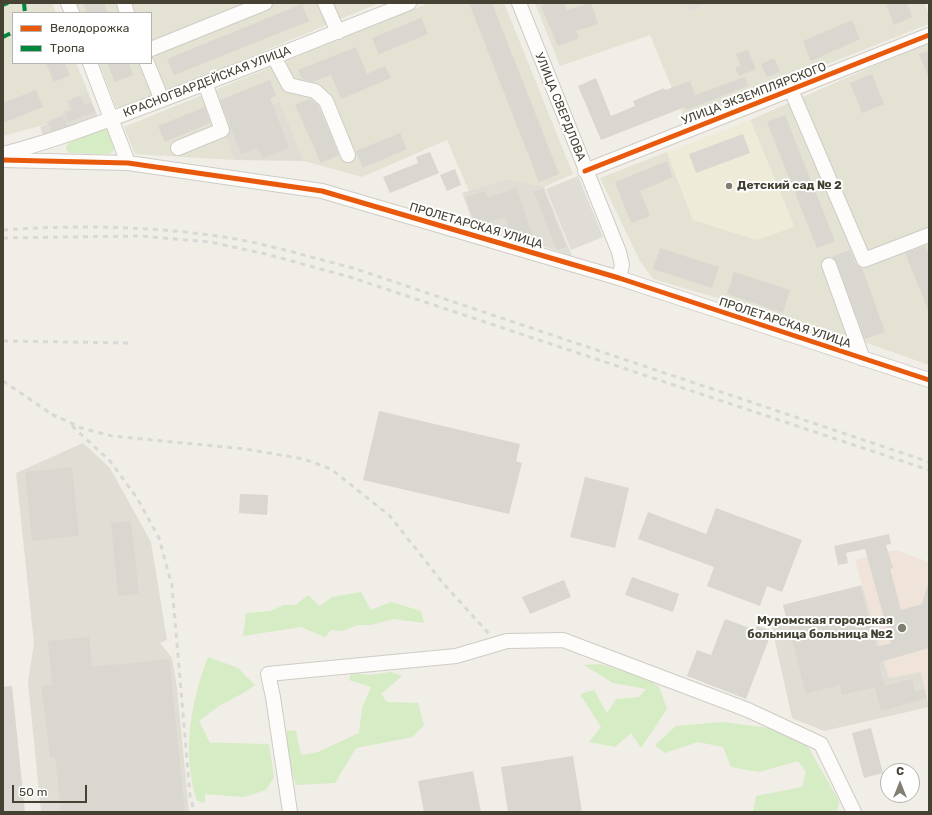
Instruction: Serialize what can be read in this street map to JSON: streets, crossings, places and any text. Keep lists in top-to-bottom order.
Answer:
{
  "streets": {
    "street": [
      "КРАСНОГВАРДЕЙСКАЯ УЛИЦА",
      "УЛИЦА ЭКЗЕМПЛЯРСКОГО",
      "УЛИЦА СВЕРДЛОВА",
      "ПРОЛЕТАРСКАЯ УЛИЦА"
    ]
  },
  "crossings": [
    ["УЛИЦА ЭКЗЕМПЛЯРСКОГО", "УЛИЦА СВЕРДЛОВА"],
    ["УЛИЦА СВЕРДЛОВА", "ПРОЛЕТАРСКАЯ УЛИЦА"]
  ],
  "places": ["Детский сад № 2", "Муромская городская больница больница №2"],
  "legend": ["Велодорожка", "Тропа"],
  "scale_bar": "50 m",
  "north": "top"
}
